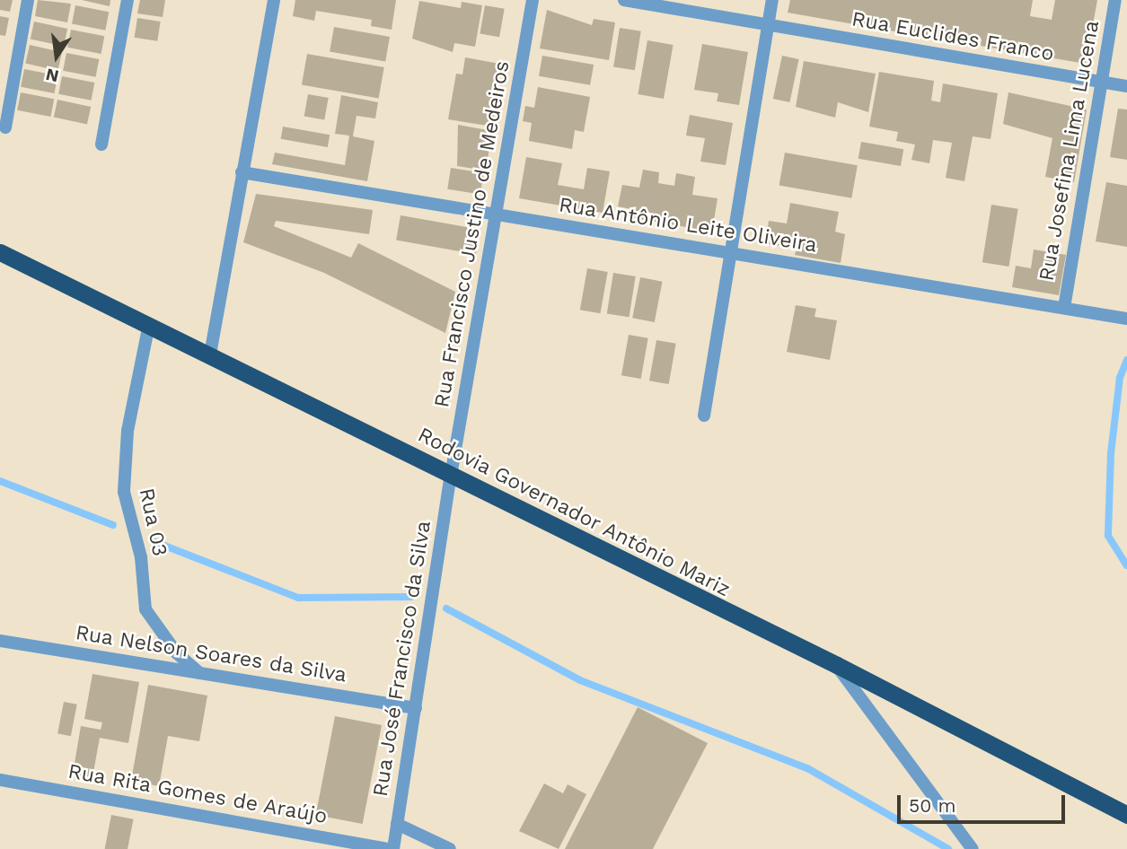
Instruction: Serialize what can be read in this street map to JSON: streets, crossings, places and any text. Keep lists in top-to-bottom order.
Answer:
{
  "streets": {
    "highway": ["Rodovia Governador Antônio Mariz"],
    "street": [
      "Rua Euclides Franco",
      "Rua Josefina Lima Lucena",
      "Rua Antônio Leite Oliveira",
      "Rua Francisco Justino de Medeiros",
      "Rua 03",
      "Rua Nelson Soares da Silva",
      "Rua José Francisco da Silva",
      "Rua Rita Gomes de Araújo"
    ]
  },
  "crossings": [
    ["Rua Euclides Franco", "Rua Josefina Lima Lucena"],
    ["Rua Josefina Lima Lucena", "Rua Antônio Leite Oliveira"],
    ["Rua Antônio Leite Oliveira", "Rua Francisco Justino de Medeiros"],
    ["Rua Francisco Justino de Medeiros", "Rodovia Governador Antônio Mariz"],
    ["Rua Francisco Justino de Medeiros", "Rua José Francisco da Silva"],
    ["Rodovia Governador Antônio Mariz", "Rua 03"],
    ["Rodovia Governador Antônio Mariz", "Rua José Francisco da Silva"],
    ["Rua 03", "Rua Nelson Soares da Silva"],
    ["Rua Nelson Soares da Silva", "Rua José Francisco da Silva"]
  ],
  "scale_bar": "50 m",
  "north": "bottom"
}
